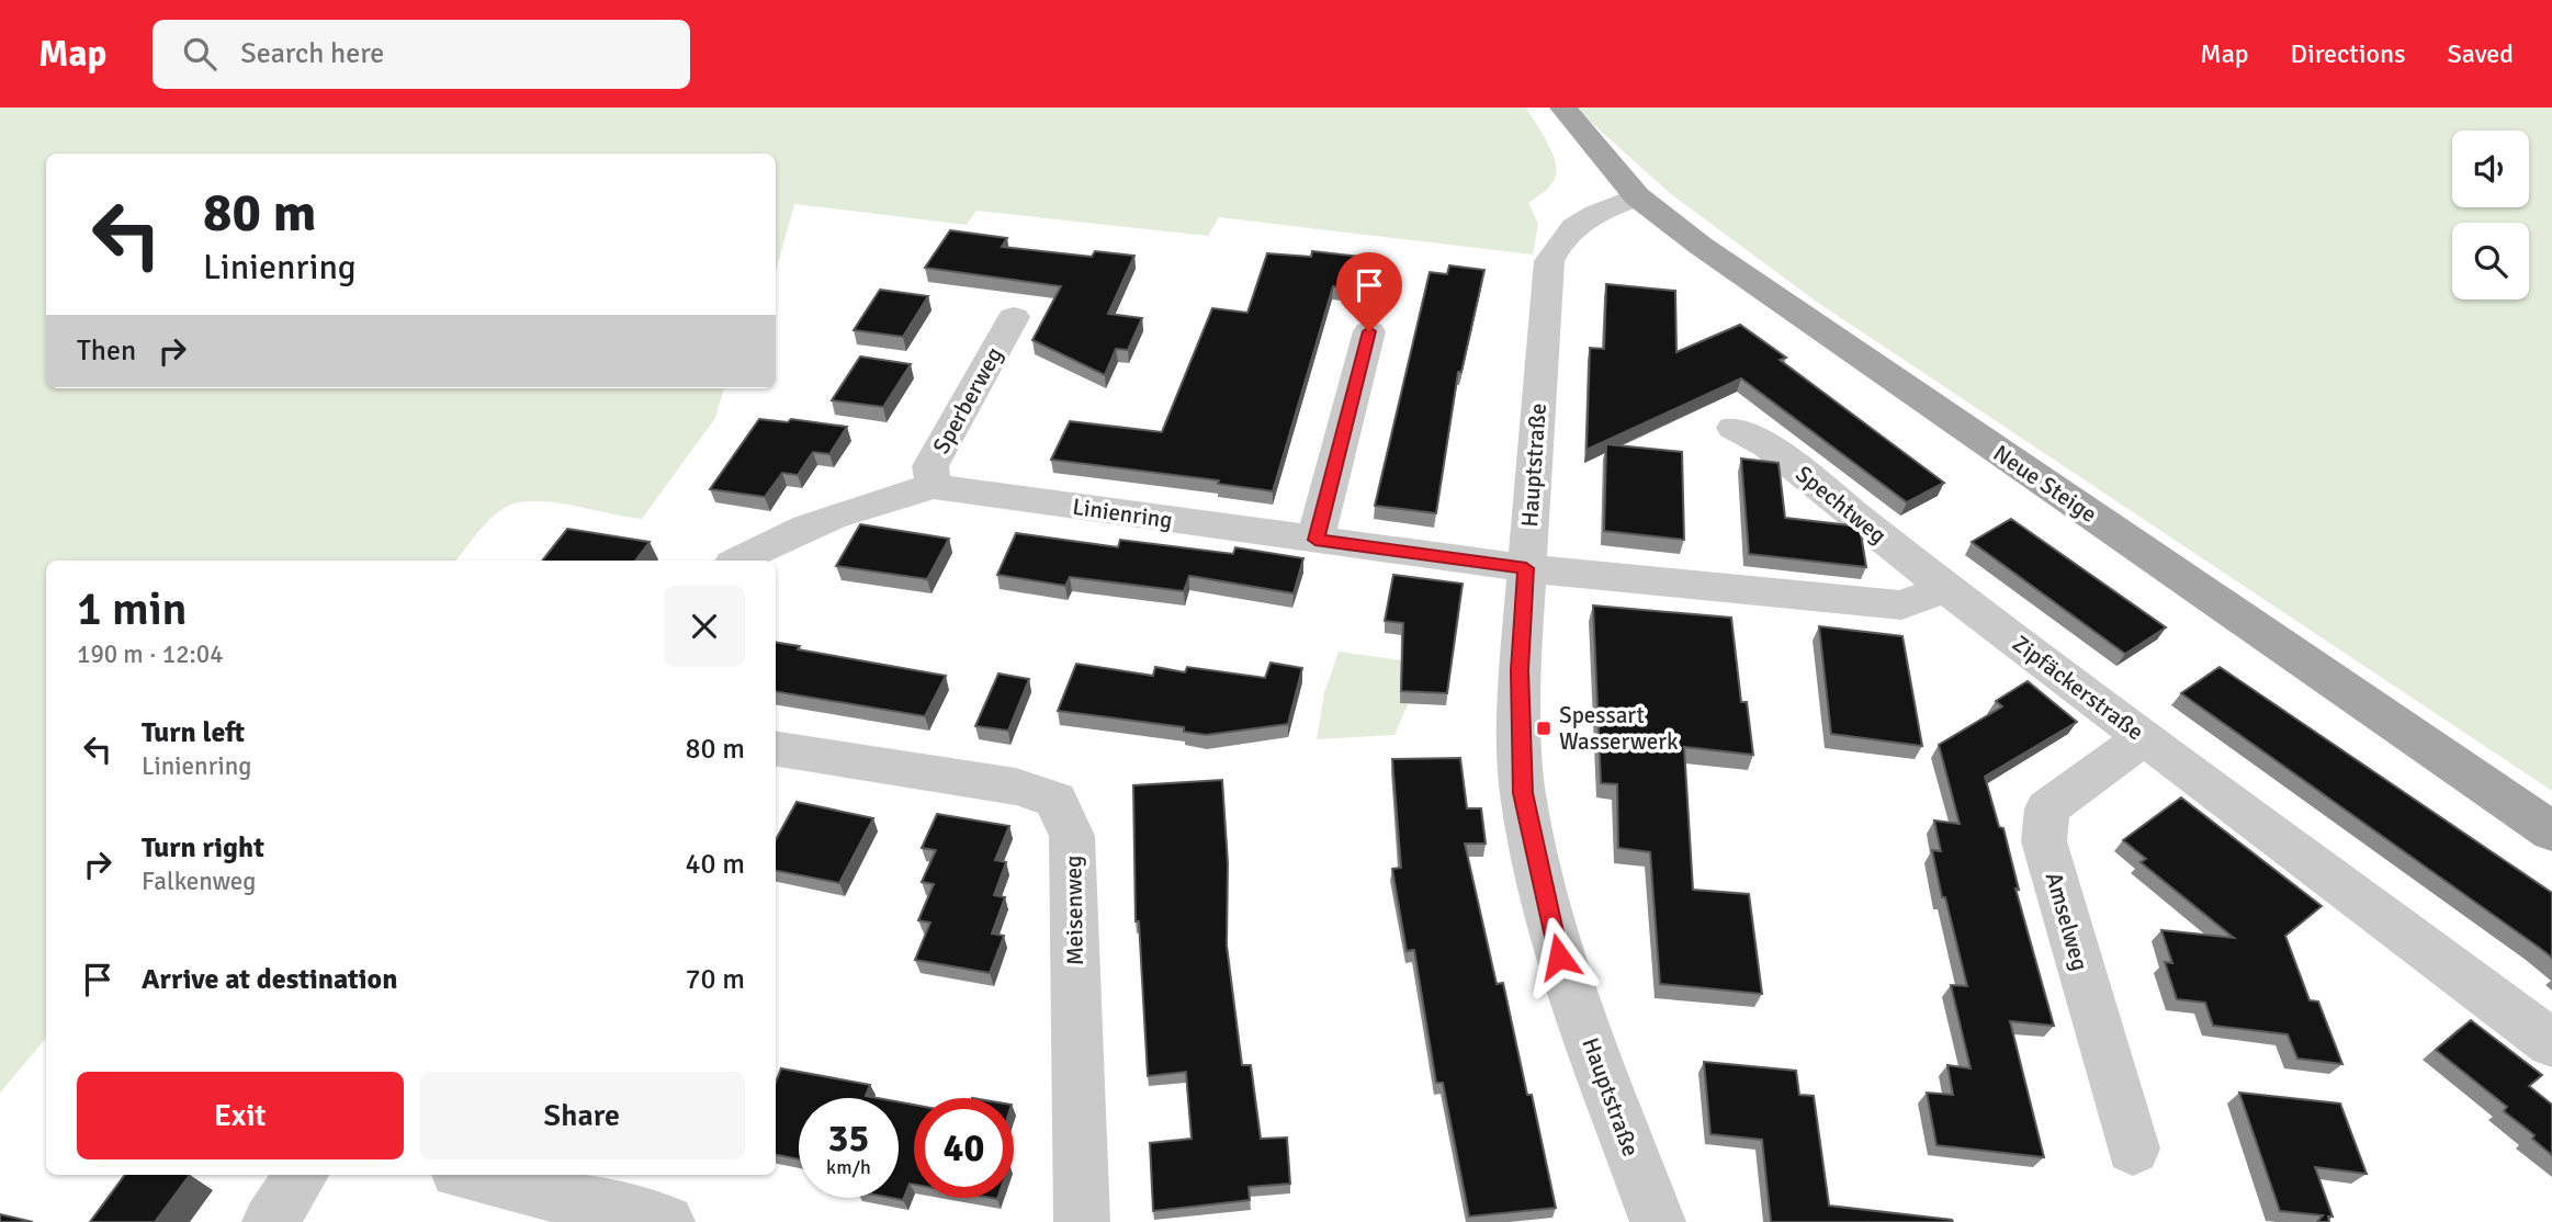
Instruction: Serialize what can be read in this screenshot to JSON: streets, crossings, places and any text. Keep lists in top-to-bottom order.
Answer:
{
  "streets": {
    "main road": ["Neue Steige"],
    "street": [
      "Sperberweg",
      "Hauptstraße",
      "Spechtweg",
      "Linienring",
      "Zipfäckerstraße",
      "Meisenweg",
      "Amselweg"
    ]
  },
  "crossings": [
    ["Sperberweg", "Linienring"],
    ["Hauptstraße", "Neue Steige"],
    ["Hauptstraße", "Linienring"],
    ["Spechtweg", "Zipfäckerstraße"],
    ["Zipfäckerstraße", "Amselweg"]
  ],
  "places": {
    "transit": ["Spessart Wasserwerk"]
  },
  "page": {
    "header": "Map",
    "search": "Search here",
    "nav": ["Map", "Directions", "Saved"],
    "turn": ["80 m", "Linienring"],
    "then": "Then",
    "heading": ["1 min", "190 m · 12:04"],
    "list": [
      {
        "name": "Turn left",
        "note": "Linienring",
        "value": "80 m"
      },
      {
        "name": "Turn right",
        "note": "Falkenweg",
        "value": "40 m"
      },
      {
        "name": "Arrive at destination",
        "value": "70 m"
      }
    ],
    "buttons": ["Exit", "Share"],
    "speed": "35 km/h",
    "limit": "40"
  }
}
